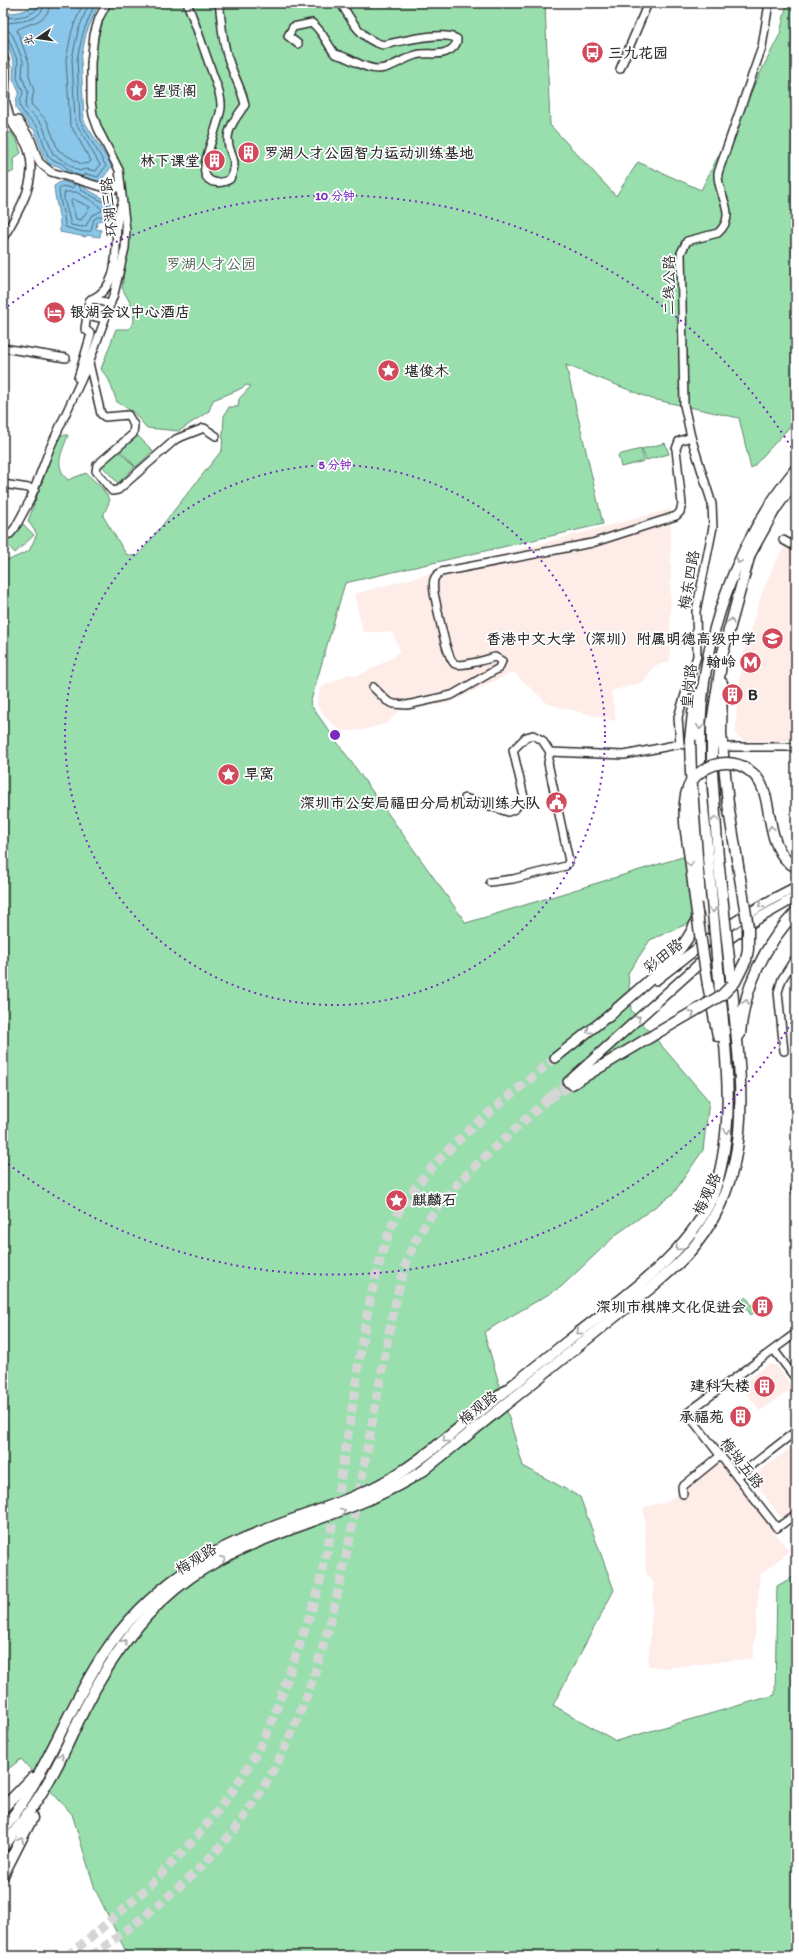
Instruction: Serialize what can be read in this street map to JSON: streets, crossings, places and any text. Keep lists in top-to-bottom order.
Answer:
{
  "streets": {
    "highway": ["皇岗路", "梅观路"],
    "main road": ["彩田路"],
    "street": [
      "环湖三路",
      "二线公路",
      "梅东四路",
      "梅坳五路"
    ]
  },
  "crossings": [
    ["二线公路", "梅东四路"],
    ["皇岗路", "梅观路"]
  ],
  "parks": ["罗湖人才公园"],
  "places": {
    "bus stop": ["三九花园"],
    "place": [
      "望贤阁",
      "堪俊木",
      "旱窝",
      "麒麟石"
    ],
    "building": [
      "罗湖人才公园智力运动训练基地",
      "林下课堂",
      "B",
      "深圳市棋牌文化促进会",
      "建科大楼",
      "承福苑"
    ],
    "hotel": ["银湖会议中心酒店"],
    "school or university": ["香港中文大学（深圳）附属明德高级中学"],
    "metro station": ["翰岭"],
    "public building": ["深圳市公安局福田分局机动训练大队"]
  },
  "north": "left",
  "rings": ["10 分钟", "5 分钟"]
}
